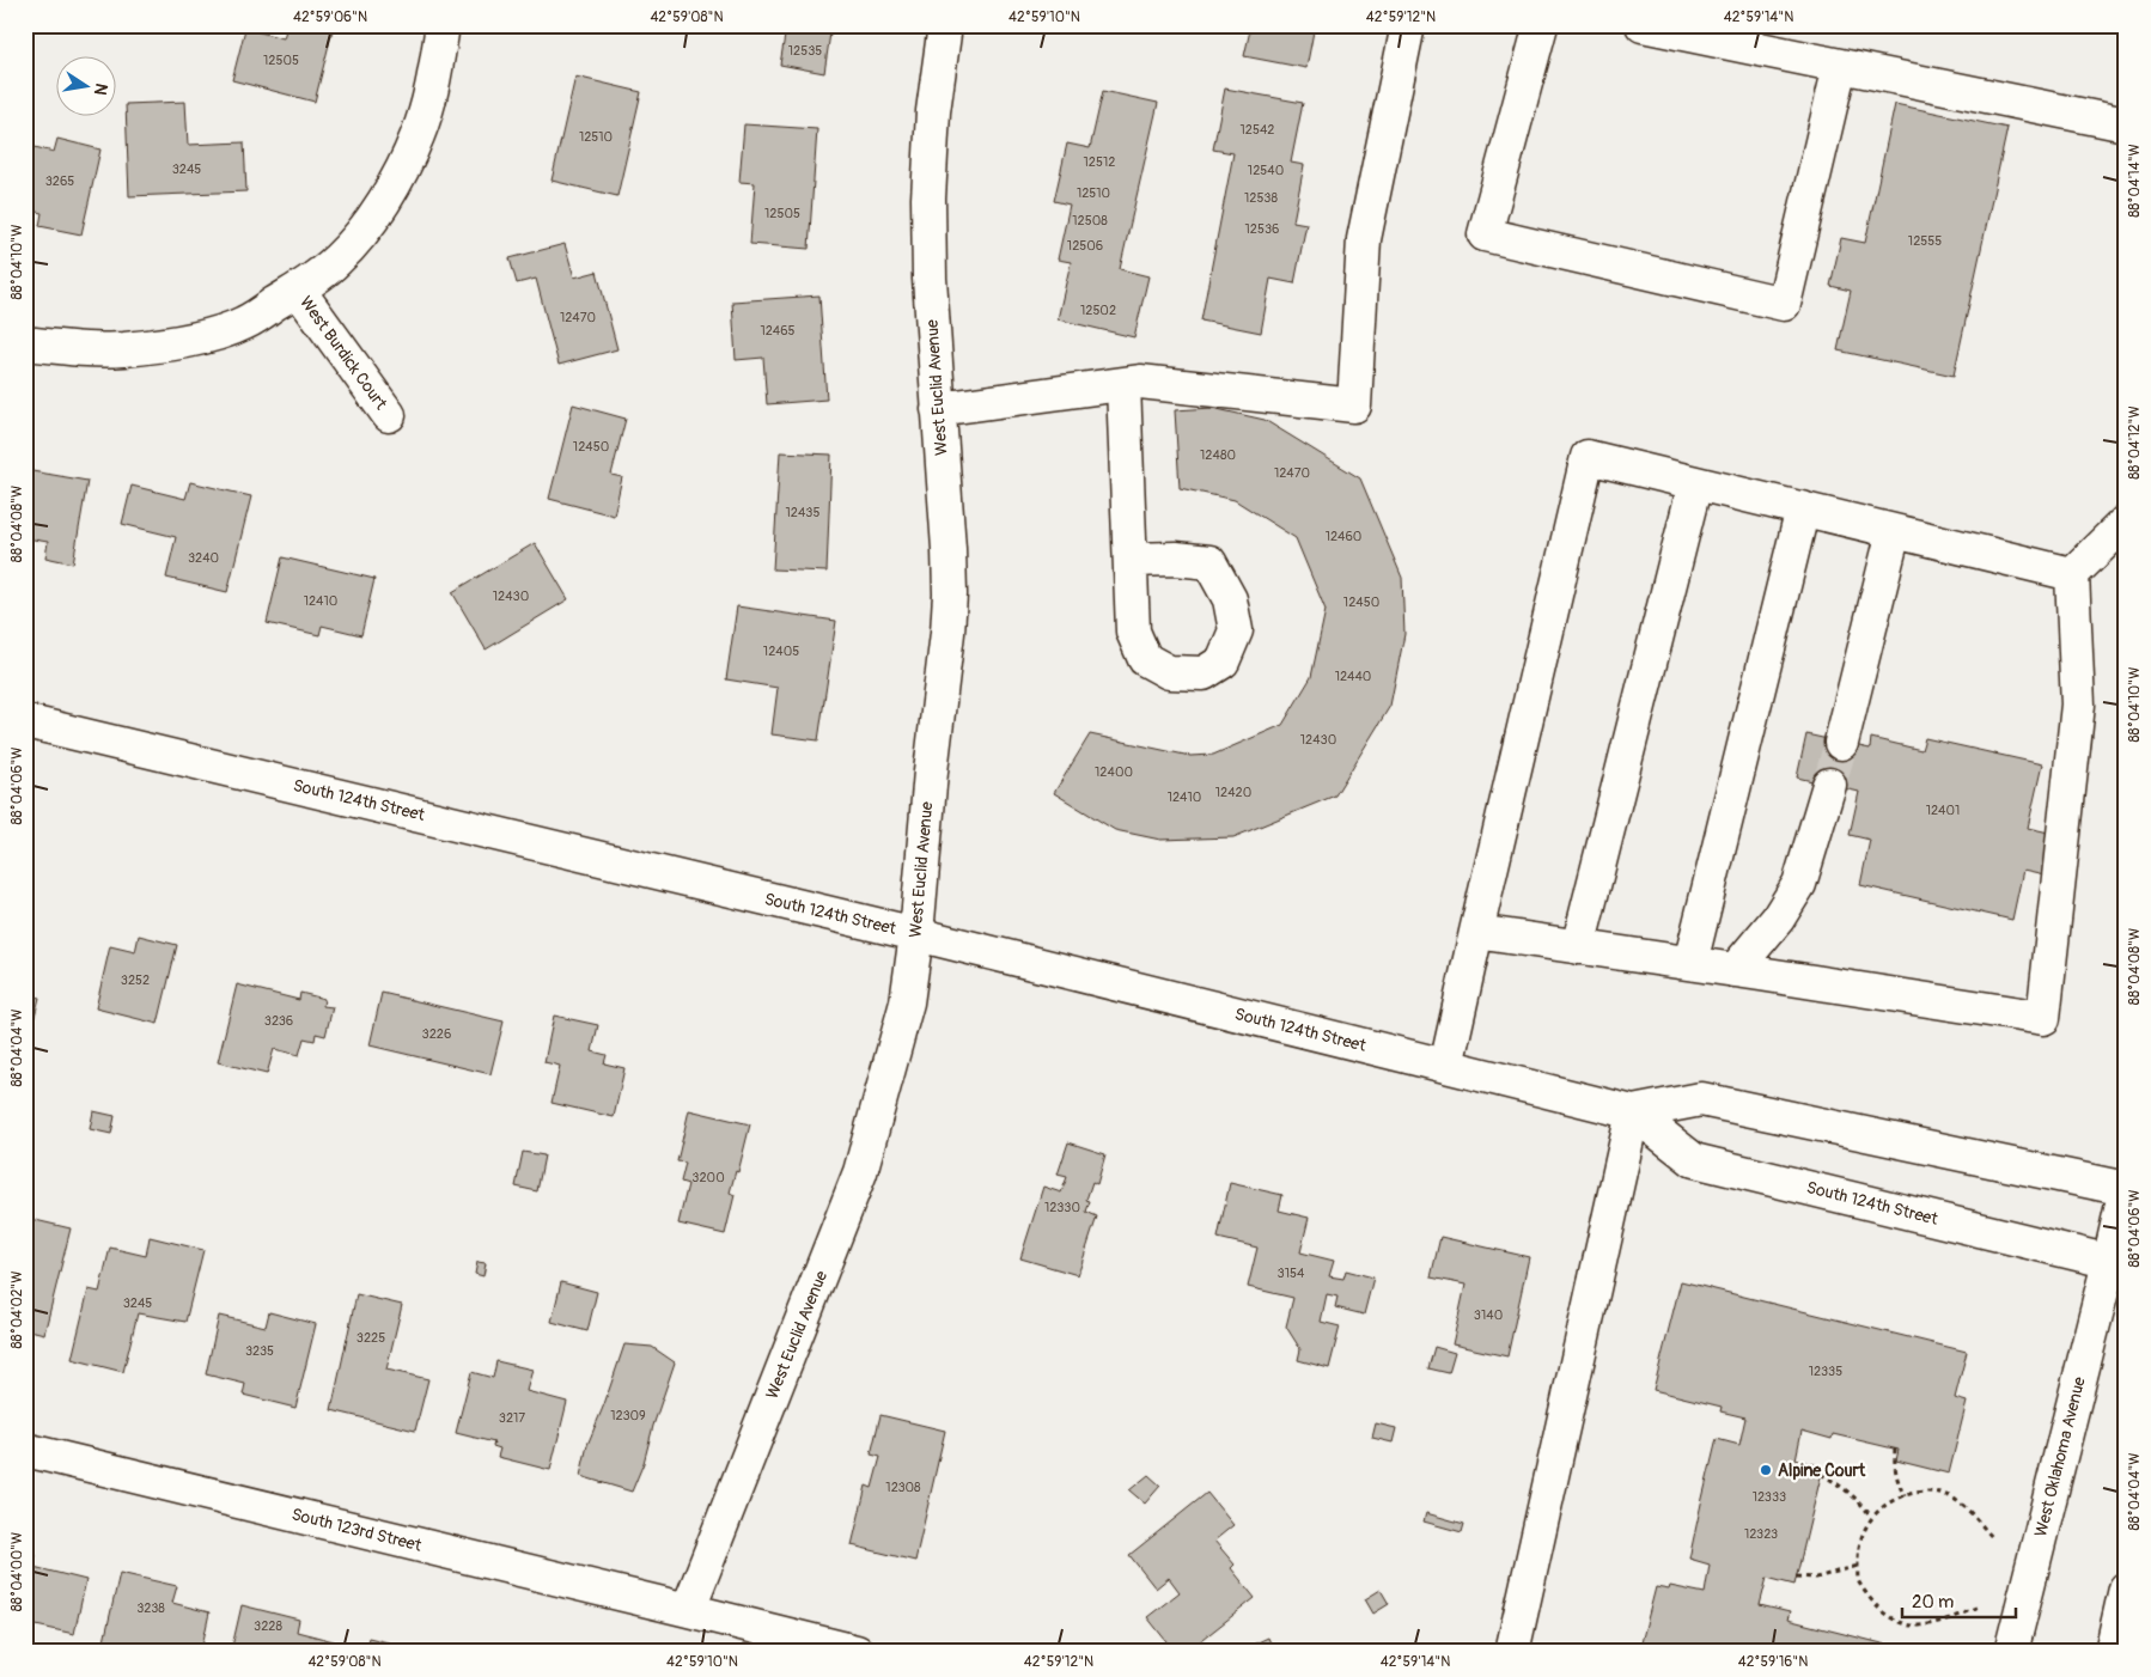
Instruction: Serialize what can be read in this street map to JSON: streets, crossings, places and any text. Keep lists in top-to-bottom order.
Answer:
{
  "streets": {
    "street": [
      "West Burdick Court",
      "West Euclid Avenue",
      "South 124th Street",
      "West Oklahoma Avenue",
      "South 123rd Street"
    ]
  },
  "crossings": [
    ["West Euclid Avenue", "South 124th Street"],
    ["West Euclid Avenue", "South 123rd Street"],
    ["South 124th Street", "West Oklahoma Avenue"]
  ],
  "places": ["Alpine Court"],
  "house_numbers": [
    "12535",
    "12505",
    "12542",
    "12510",
    "12512",
    "3245",
    "12540",
    "3265",
    "12510",
    "12538",
    "12505",
    "12508",
    "12536",
    "12555",
    "12506",
    "12502",
    "12470",
    "12465",
    "12450",
    "12480",
    "12470",
    "12435",
    "12460",
    "3240",
    "12430",
    "12410",
    "12450",
    "12405",
    "12440",
    "12430",
    "12400",
    "12420",
    "12410",
    "12401",
    "3252",
    "3236",
    "3226",
    "3200",
    "12330",
    "3154",
    "3245",
    "3140",
    "3225",
    "3235",
    "12335",
    "12309",
    "3217",
    "12308",
    "12333",
    "12323",
    "3238",
    "3228"
  ],
  "scale_bar": "20 m",
  "north": "right",
  "coordinates": [
    "42°59'06\"N",
    "42°59'08\"N",
    "42°59'10\"N",
    "42°59'12\"N",
    "42°59'14\"N",
    "88°04'14\"W",
    "88°04'10\"W",
    "88°04'12\"W",
    "88°04'08\"W",
    "88°04'06\"W",
    "88°04'04\"W",
    "88°04'02\"W",
    "88°04'00\"W",
    "42°59'16\"N"
  ]
}
